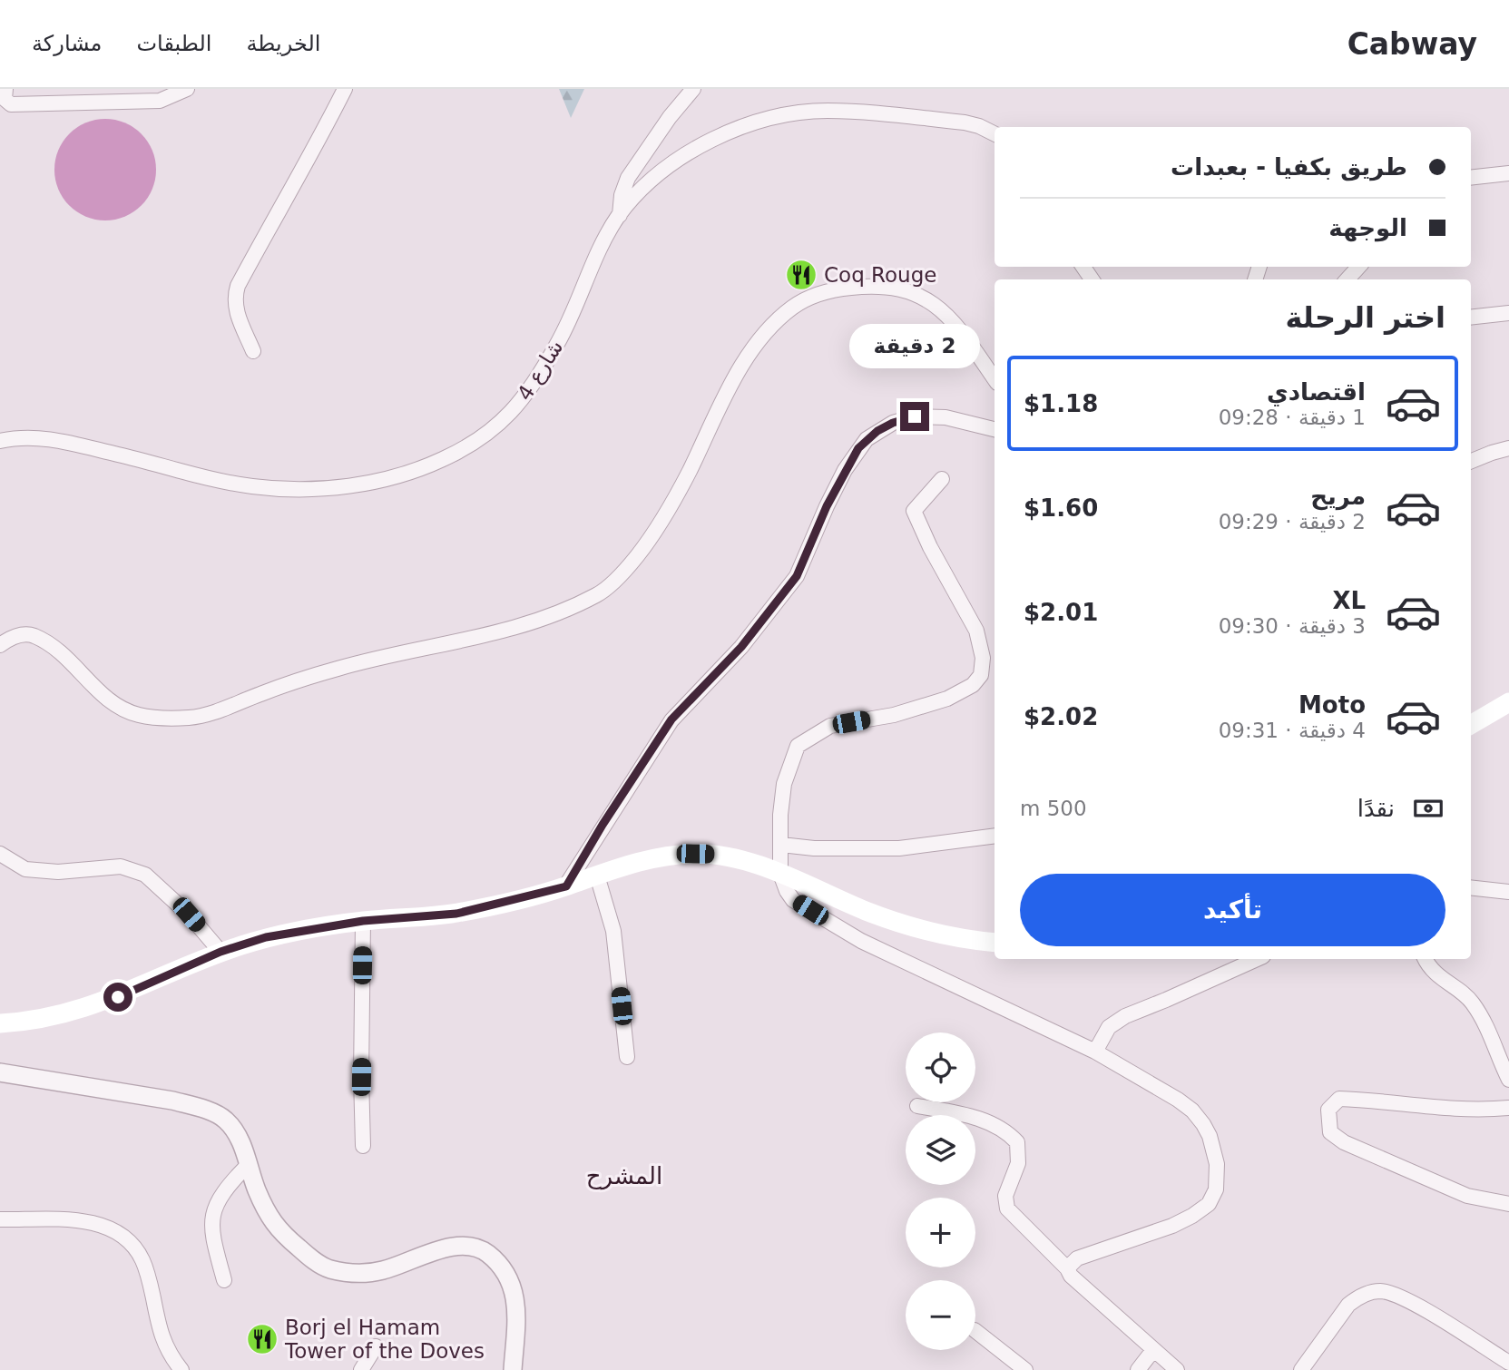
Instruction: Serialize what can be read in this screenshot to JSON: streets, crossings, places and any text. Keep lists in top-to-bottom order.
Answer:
{
  "streets": {
    "street": ["شارع 4"]
  },
  "districts": ["المشرح"],
  "places": {
    "restaurant": ["Coq Rouge", "Borj el Hamam Tower of the Doves"]
  },
  "page": {
    "header": "Cabway",
    "nav": ["الخريطة", "الطبقات", "مشاركة"],
    "banner": ["طريق بكفيا - بعبدات", "الوجهة"],
    "heading": "اختر الرحلة",
    "bubble": "2 دقيقة",
    "list": [
      {
        "name": "اقتصادي",
        "note": "1 دقيقة · 09:28",
        "value": "$1.18"
      },
      {
        "name": "مريح",
        "note": "2 دقيقة · 09:29",
        "value": "$1.60"
      },
      {
        "name": "XL",
        "note": "3 دقيقة · 09:30",
        "value": "$2.01"
      },
      {
        "name": "Moto",
        "note": "4 دقيقة · 09:31",
        "value": "$2.02"
      }
    ],
    "pay": ["نقدًا", "500 m"],
    "buttons": "تأكيد",
    "map_buttons": ["+", "−"]
  }
}
